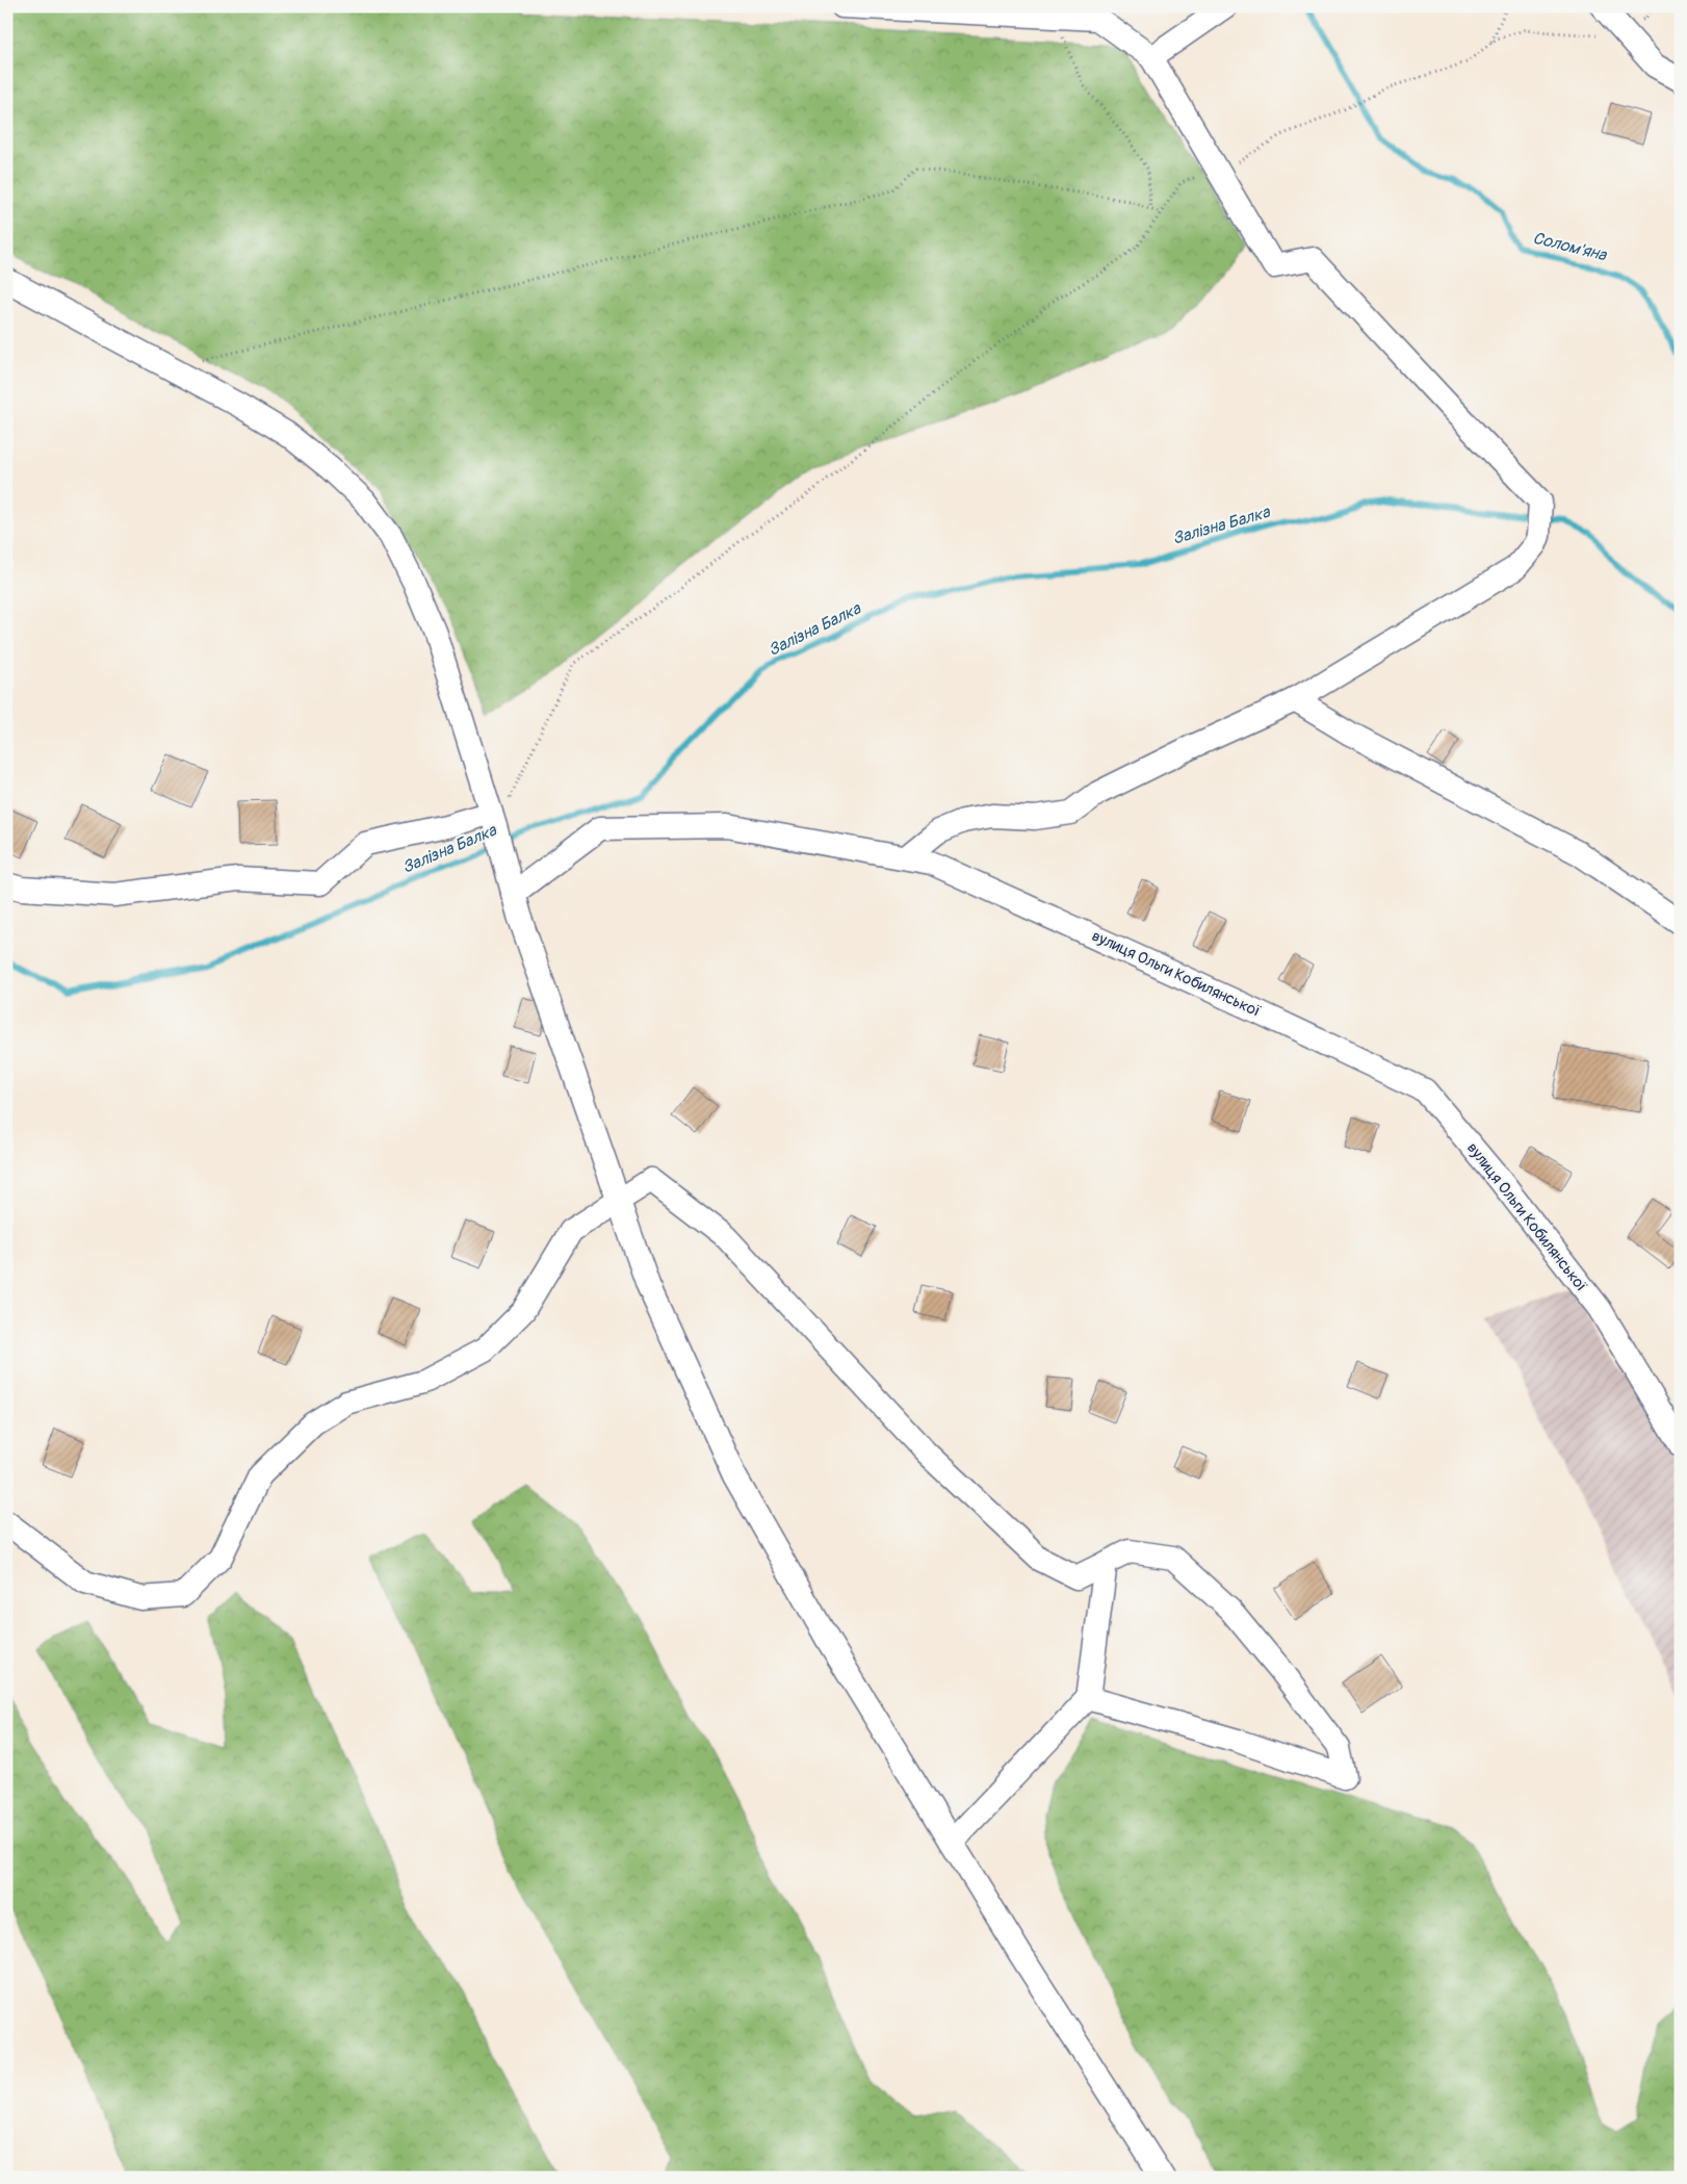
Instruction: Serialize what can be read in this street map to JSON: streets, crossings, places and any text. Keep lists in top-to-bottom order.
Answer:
{
  "streets": {
    "street": ["вулиця Ольги Кобилянської"]
  },
  "water": ["Солом'яна", "Залізна Балка"]
}
